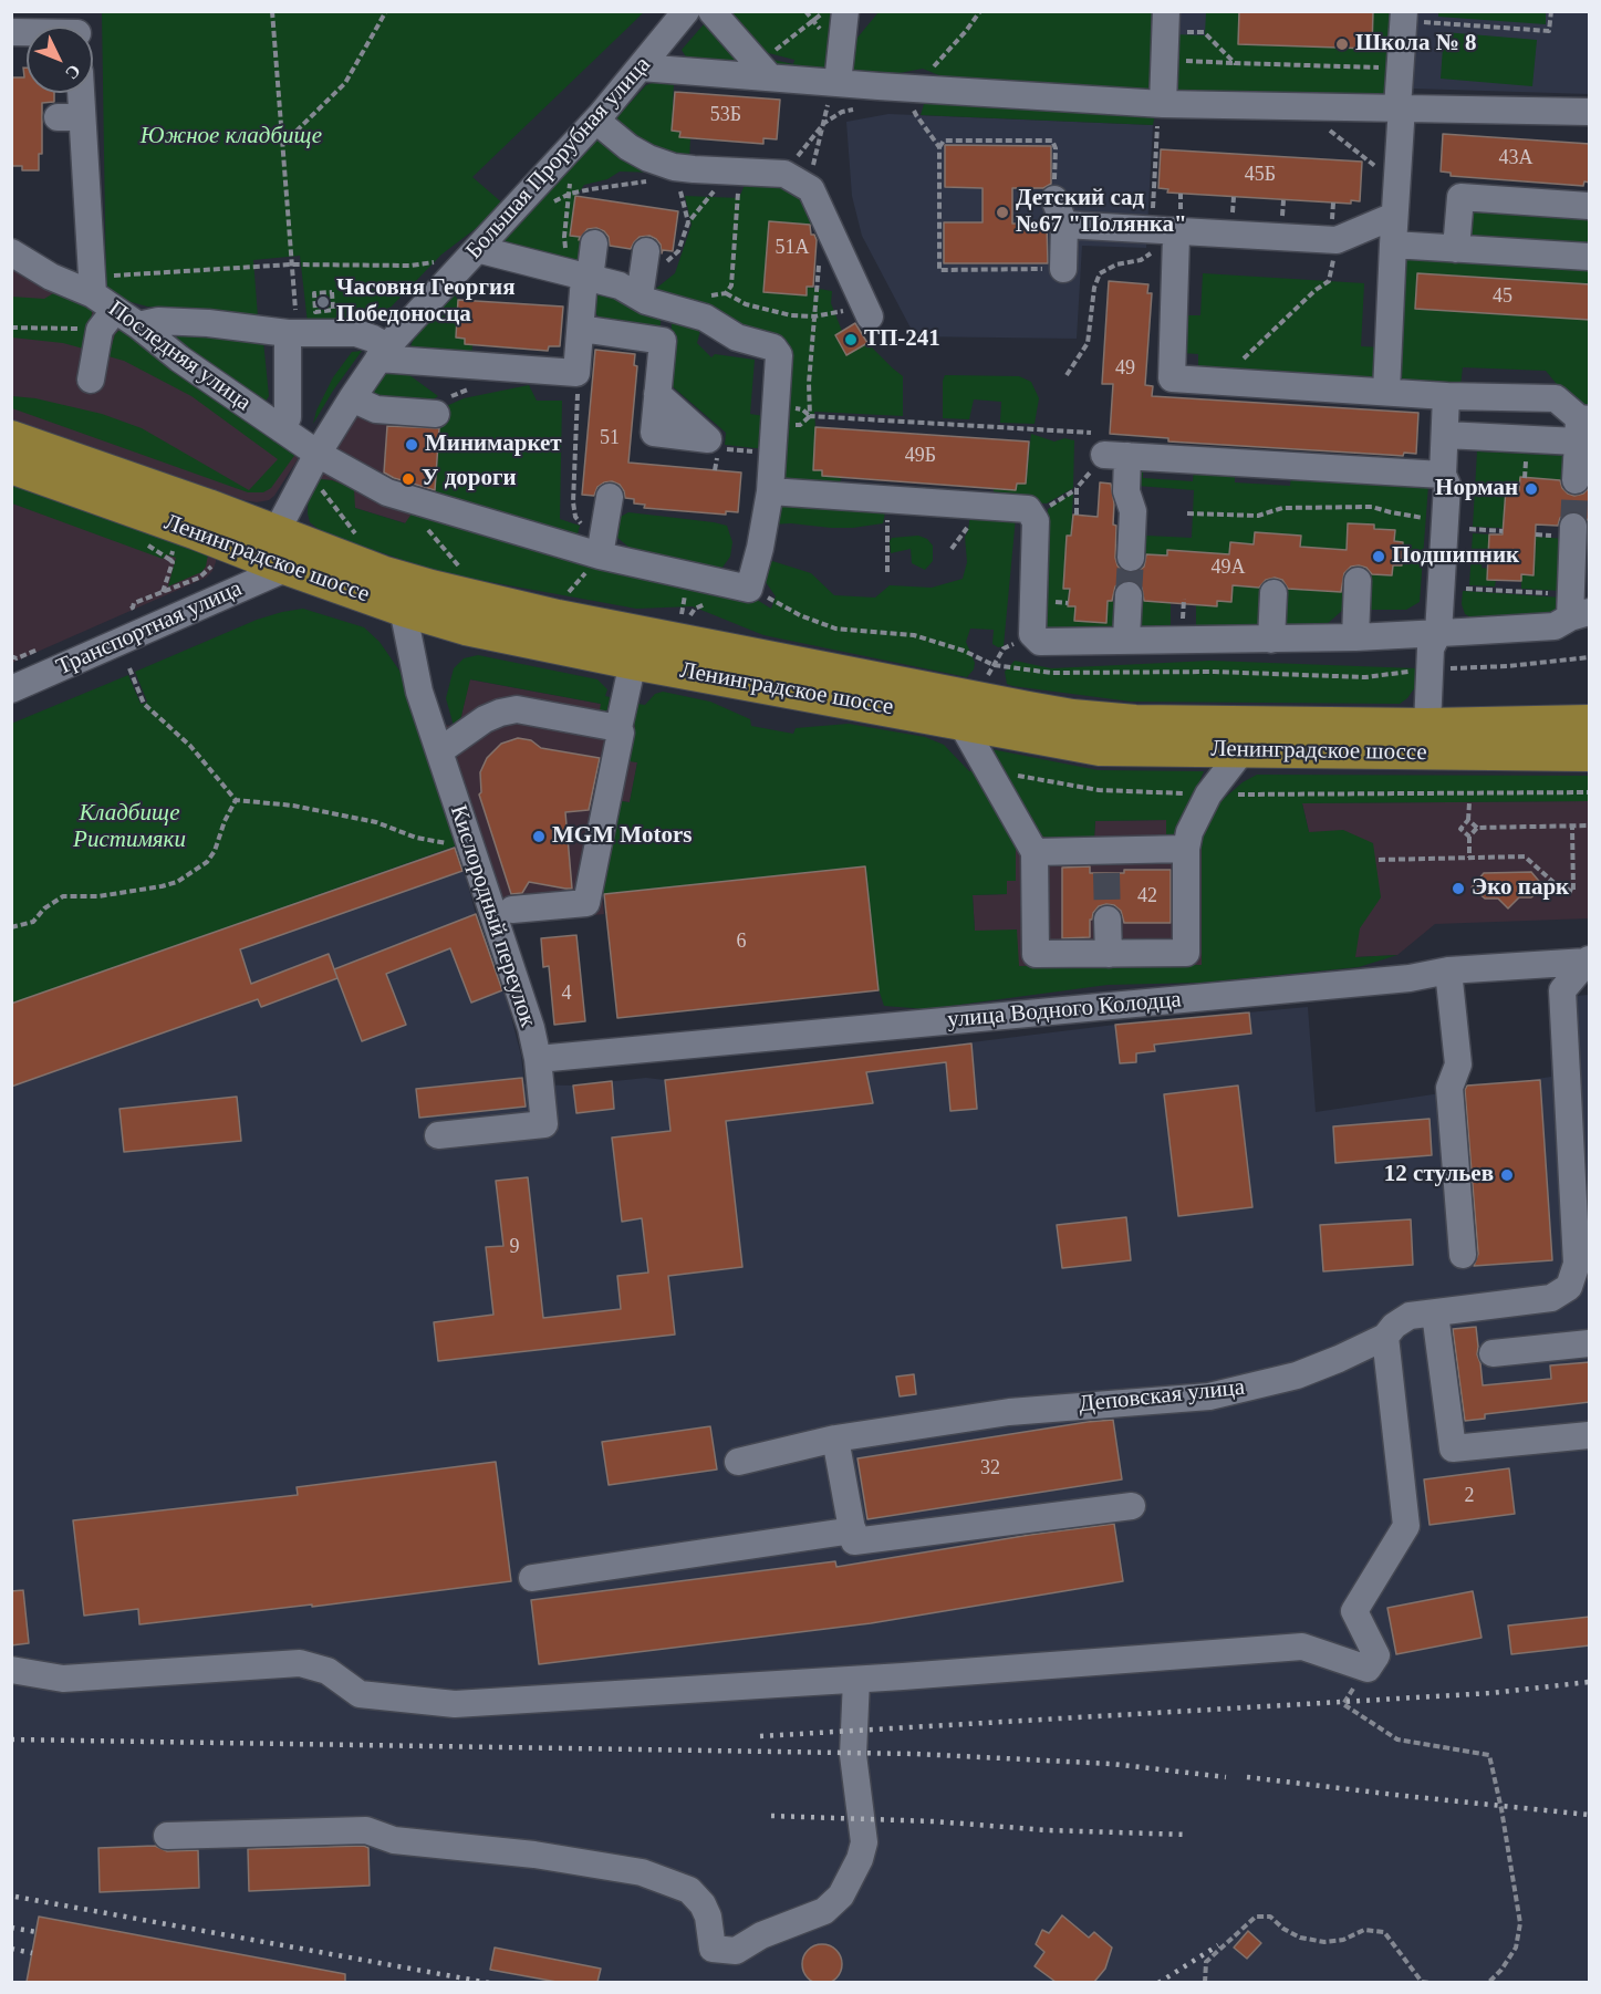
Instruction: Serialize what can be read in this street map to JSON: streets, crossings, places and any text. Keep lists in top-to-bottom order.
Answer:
{
  "streets": {
    "main road": ["Ленинградское шоссе"],
    "street": [
      "Большая Прорубная улица",
      "Последняя улица",
      "Транспортная улица",
      "Кислородный переулок",
      "улица Водного Колодца",
      "Деповская улица"
    ]
  },
  "crossings": [
    ["Большая Прорубная улица", "Последняя улица"],
    ["Большая Прорубная улица", "Ленинградское шоссе"],
    ["Ленинградское шоссе", "Транспортная улица"],
    ["Ленинградское шоссе", "Кислородный переулок"],
    ["Кислородный переулок", "улица Водного Колодца"],
    ["улица Водного Колодца", "Деповская улица"]
  ],
  "parks": ["Южное кладбище", "Кладбище Ристимяки"],
  "places": [
    "Школа № 8",
    "Детский сад №67 \"Полянка\"",
    "Часовня Георгия Победоносца",
    "ТП-241",
    "Минимаркет",
    "У дороги",
    "Норман",
    "Подшипник",
    "MGM Motors",
    "Эко парк",
    "12 стульев"
  ],
  "house_numbers": [
    "53Б",
    "43А",
    "45Б",
    "51А",
    "45",
    "49",
    "51",
    "49Б",
    "49А",
    "42",
    "6",
    "4",
    "9",
    "32",
    "2"
  ],
  "north": "bottom right"
}
